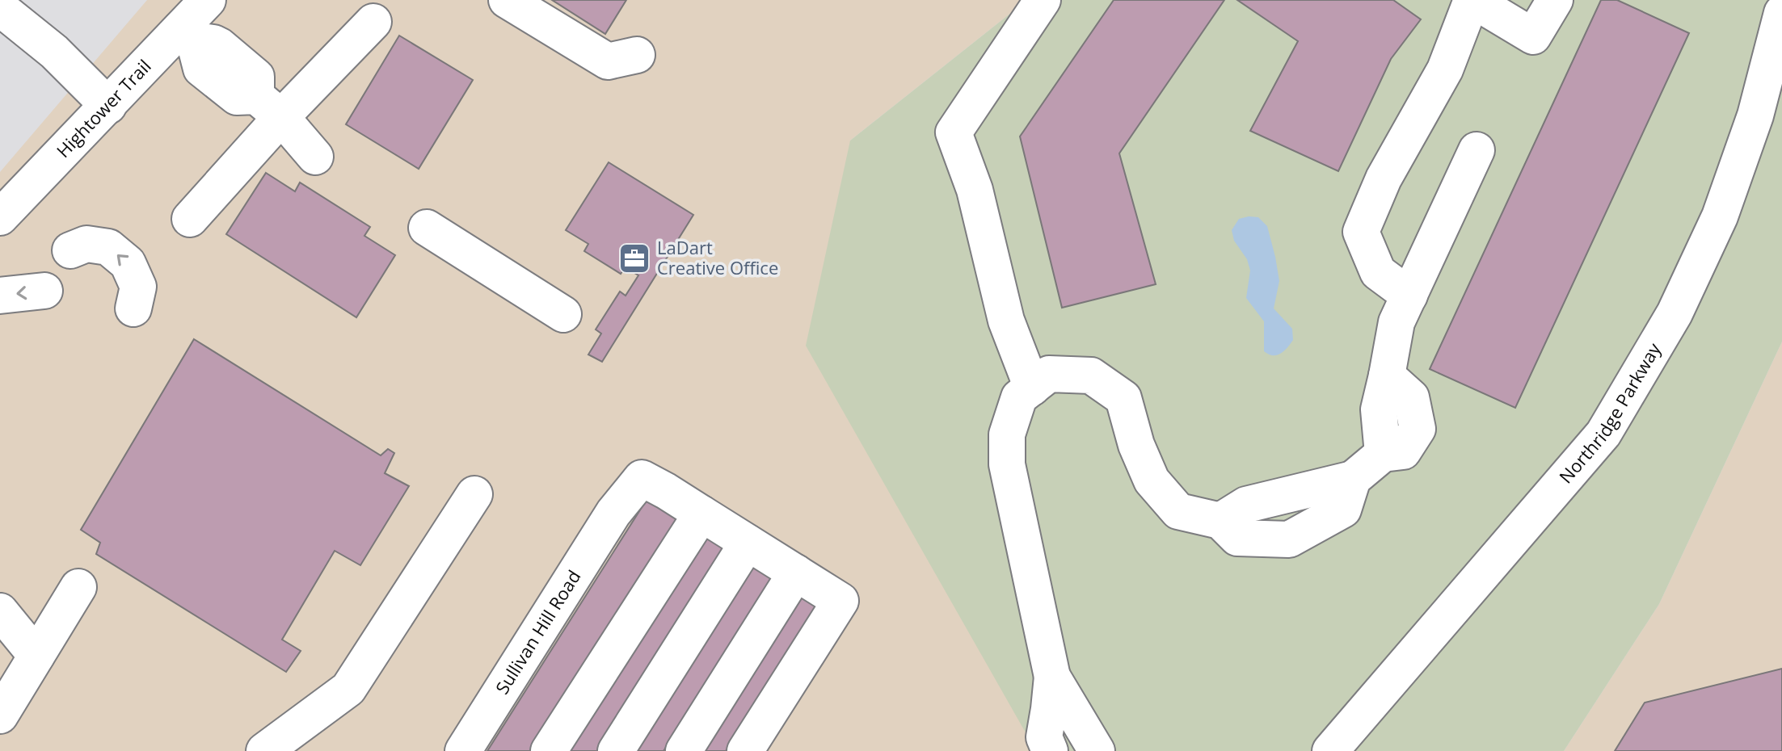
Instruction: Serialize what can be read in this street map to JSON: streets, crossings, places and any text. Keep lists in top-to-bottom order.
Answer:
{
  "streets": {
    "street": ["Hightower Trail", "Northridge Parkway", "Sullivan Hill Road"]
  },
  "places": {
    "office": ["LaDart Creative Office"]
  }
}
